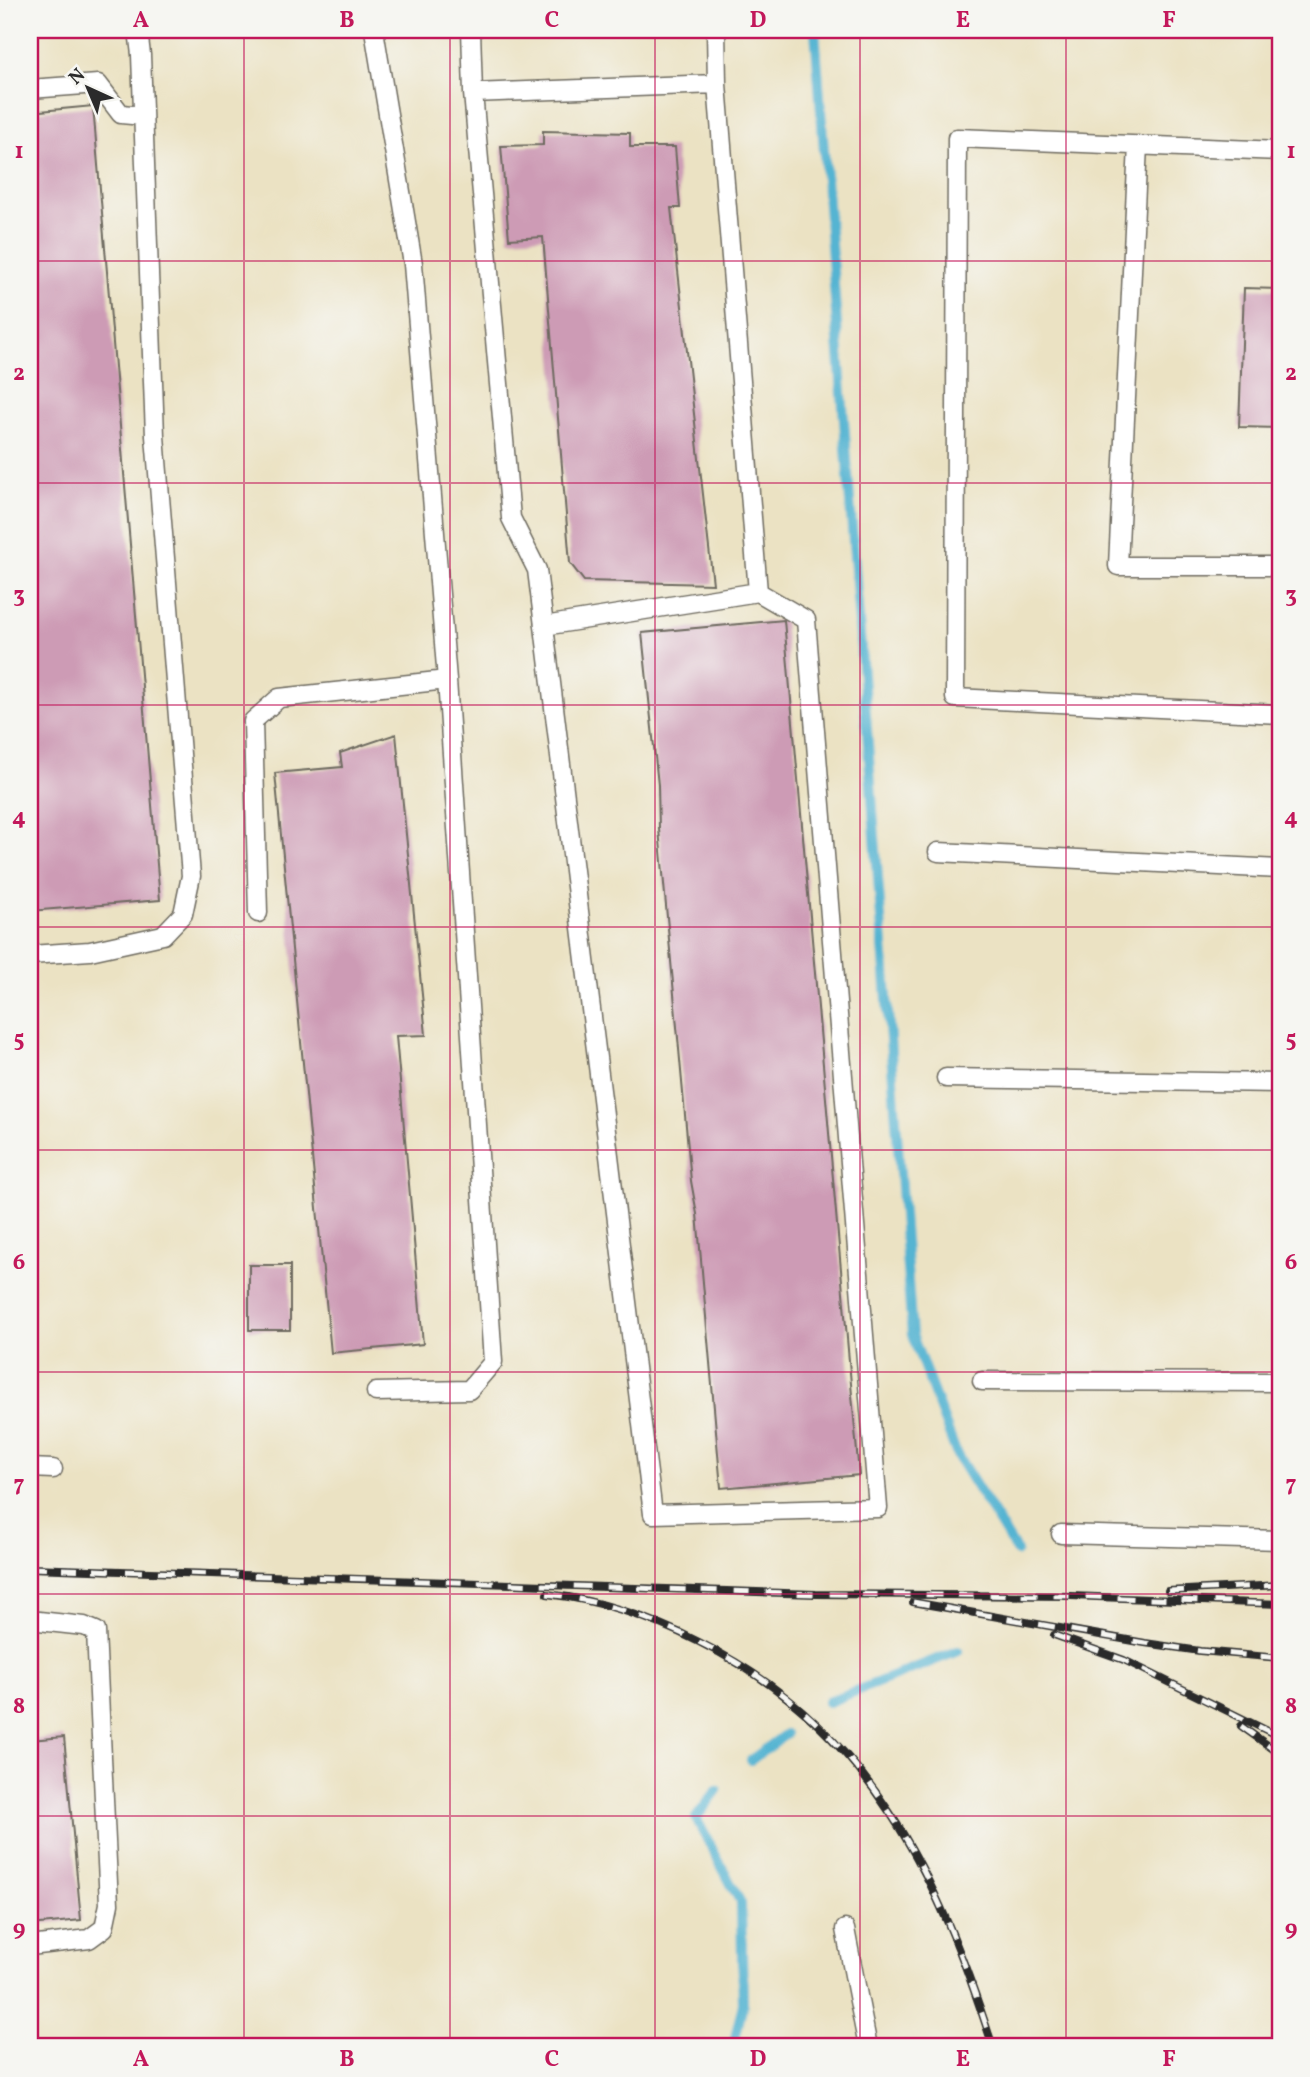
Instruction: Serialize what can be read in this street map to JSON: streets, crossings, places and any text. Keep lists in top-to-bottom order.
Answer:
{
  "north": "top left",
  "grid": {
    "columns": [
      "A",
      "B",
      "C",
      "D",
      "E",
      "F"
    ],
    "rows": [
      "1",
      "2",
      "3",
      "4",
      "5",
      "6",
      "7",
      "8",
      "9"
    ]
  }
}
